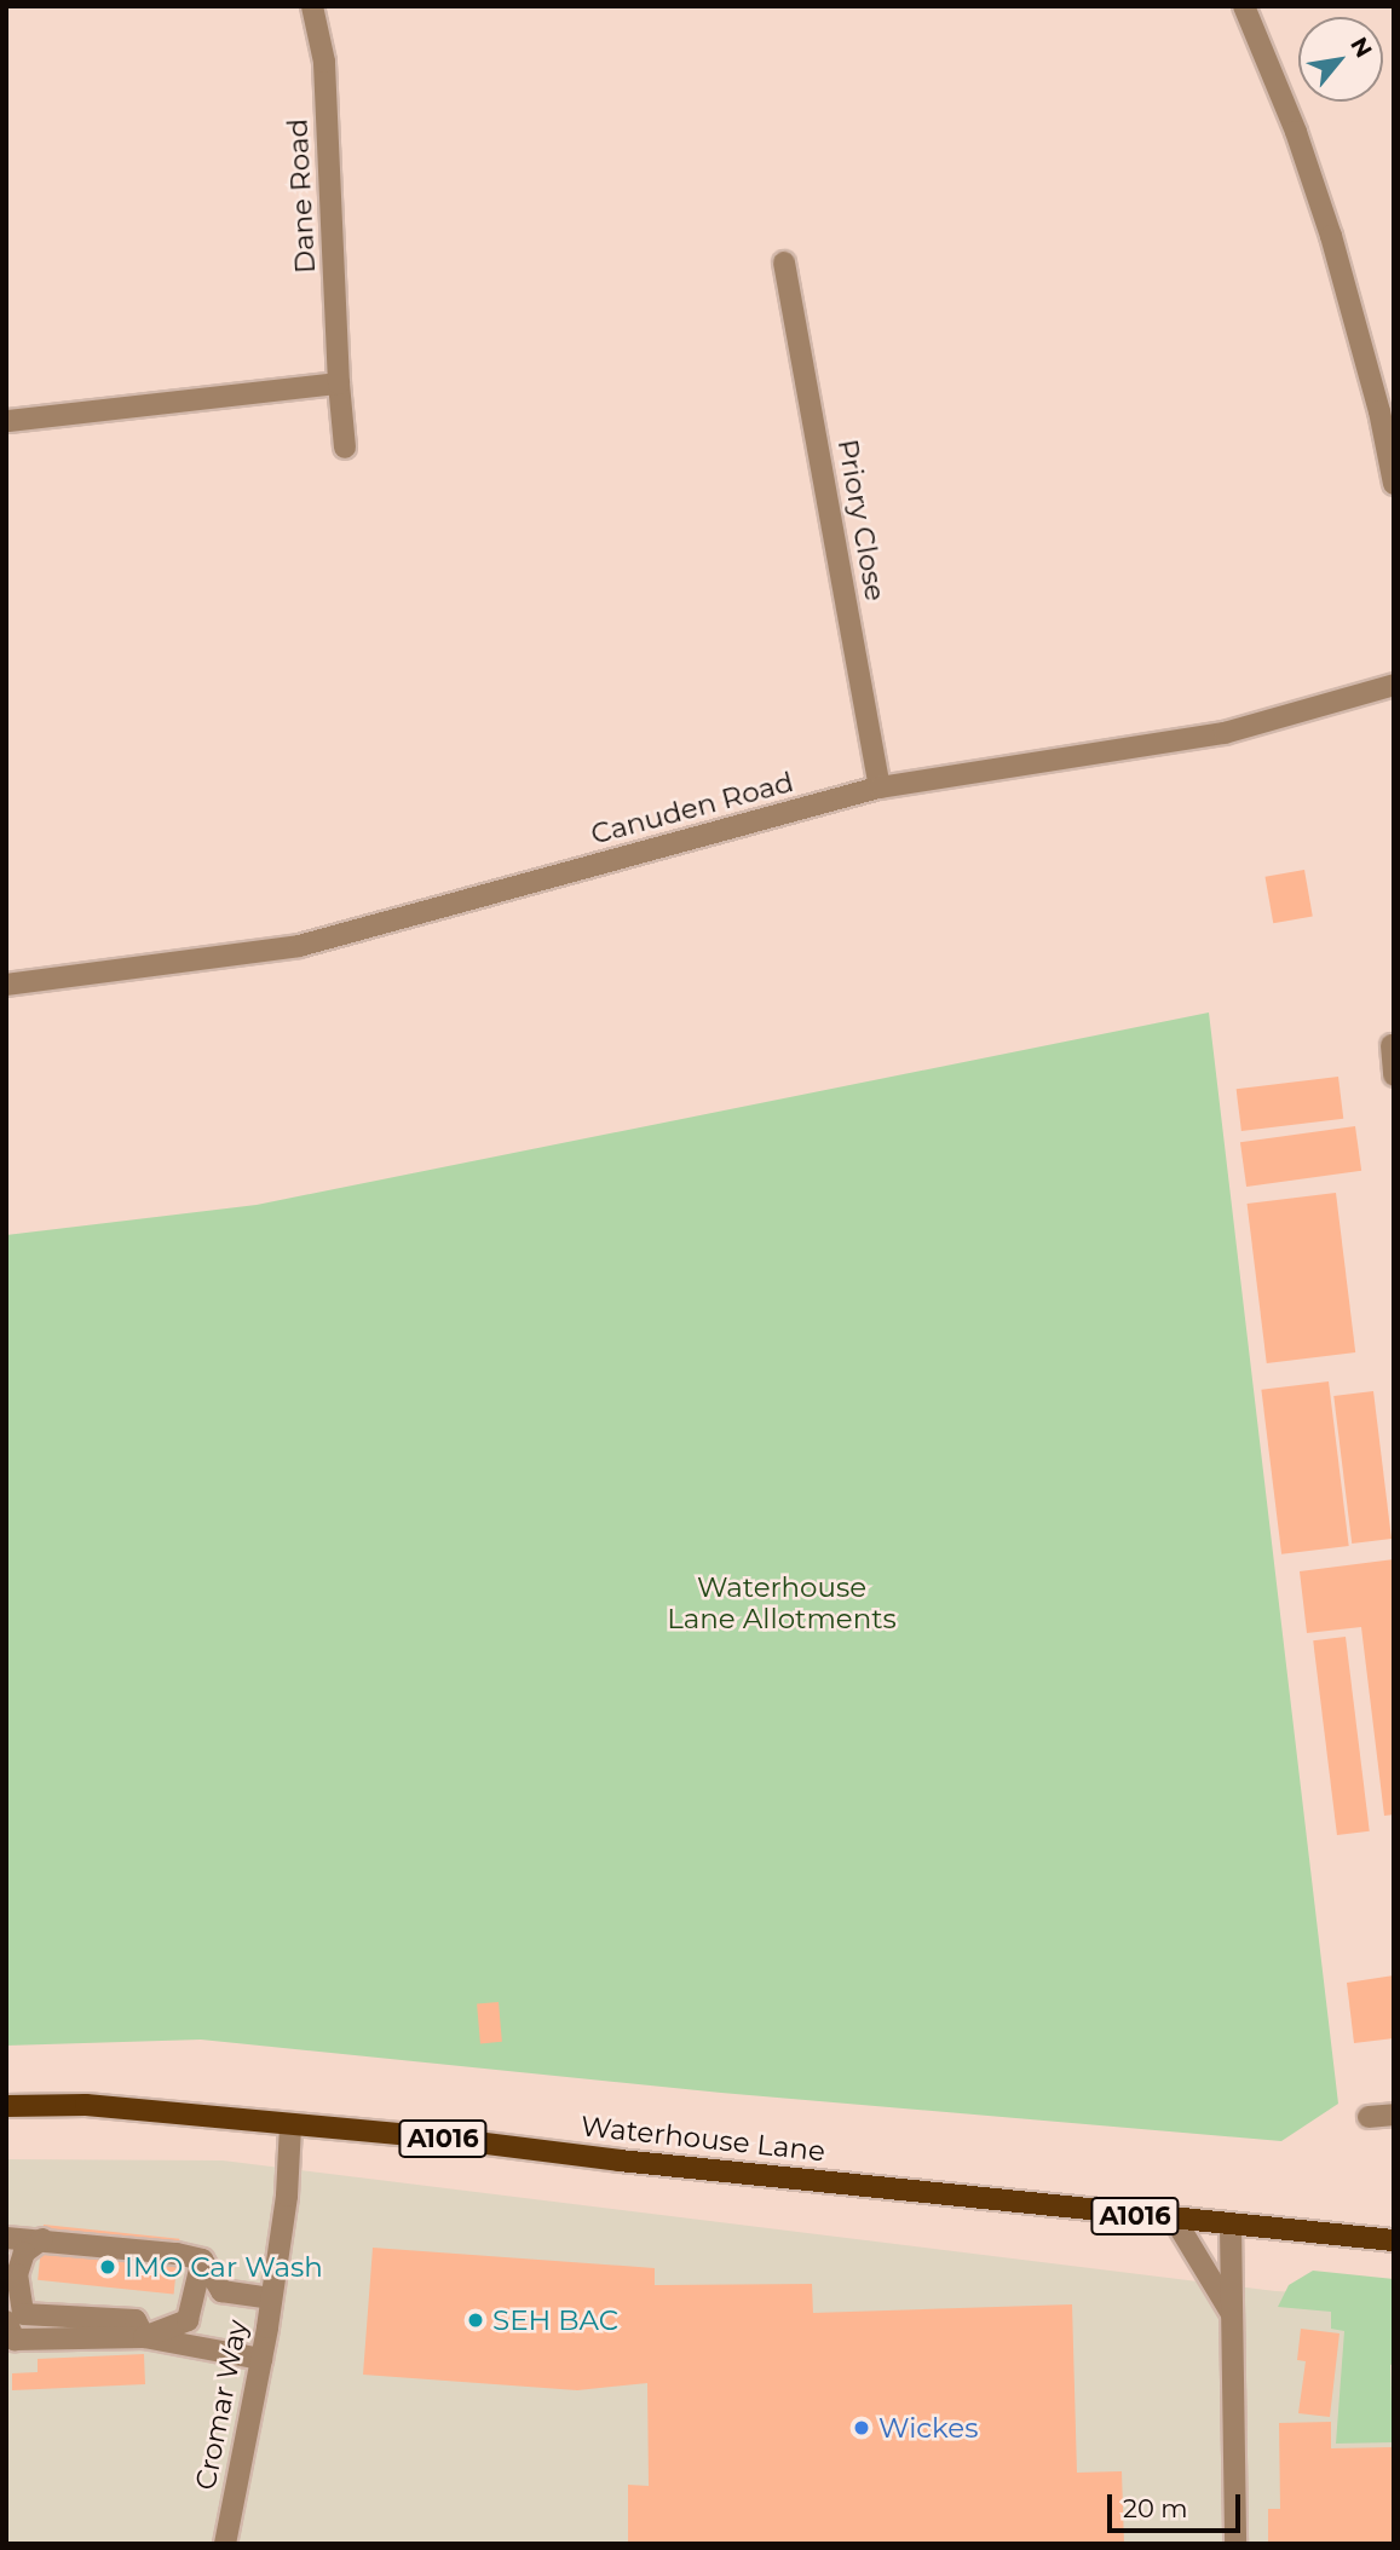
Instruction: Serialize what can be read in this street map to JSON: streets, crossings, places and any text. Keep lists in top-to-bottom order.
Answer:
{
  "streets": {
    "main road": ["A1016", "Waterhouse Lane"],
    "street": [
      "Dane Road",
      "Priory Close",
      "Canuden Road",
      "Cromar Way"
    ]
  },
  "crossings": [
    ["Priory Close", "Canuden Road"],
    ["Waterhouse Lane", "Cromar Way"]
  ],
  "parks": ["Waterhouse Lane Allotments"],
  "places": ["IMO Car Wash", "SEH BAC", "Wickes"],
  "scale_bar": "20 m",
  "north": "top right"
}
